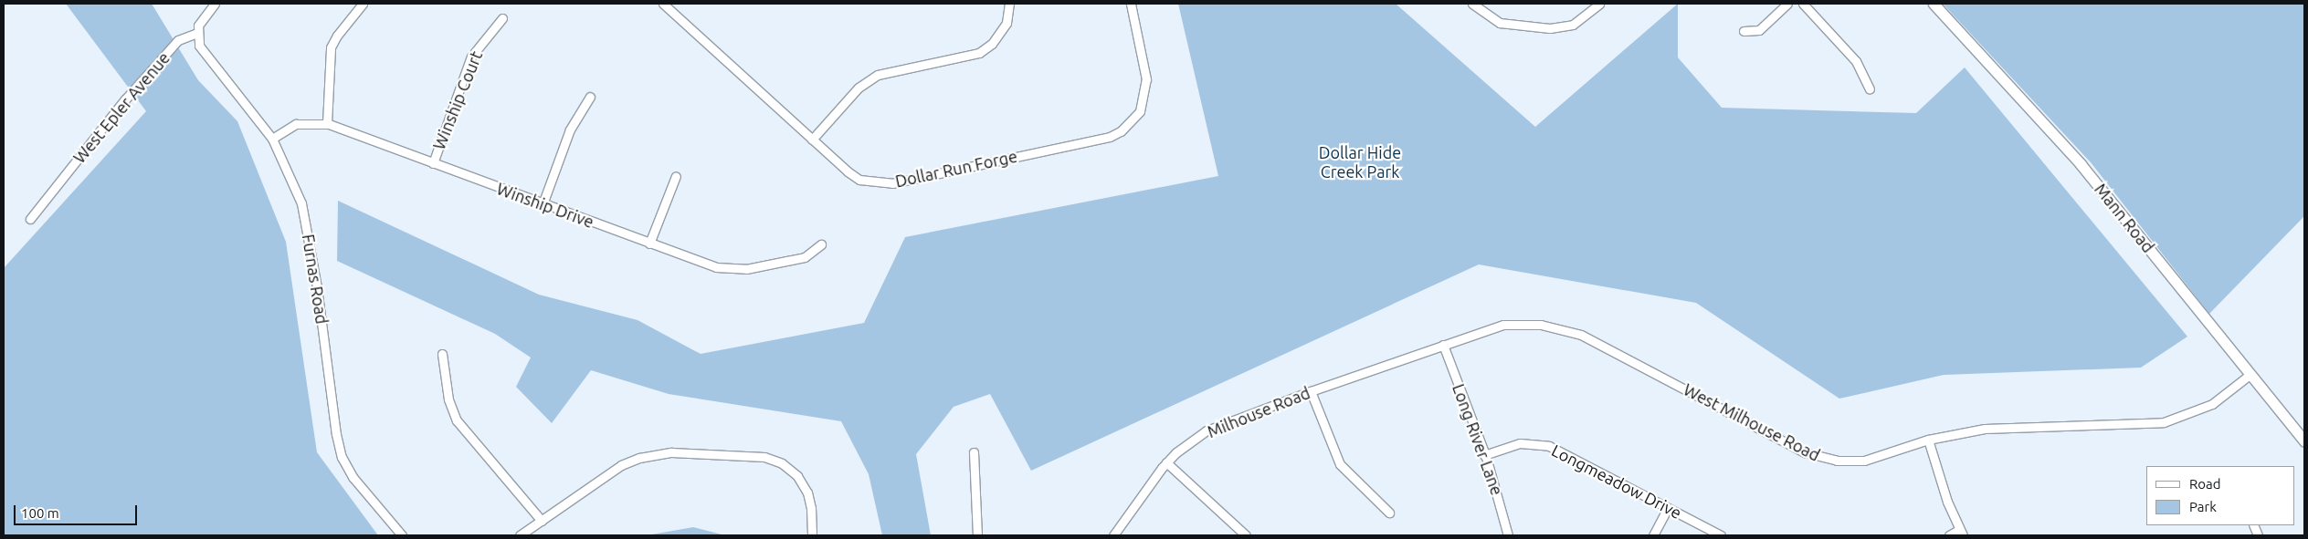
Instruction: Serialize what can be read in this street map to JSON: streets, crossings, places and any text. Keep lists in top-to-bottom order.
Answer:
{
  "streets": {
    "main road": ["Mann Road"],
    "street": [
      "Winship Court",
      "West Epler Avenue",
      "Dollar Run Forge",
      "Winship Drive",
      "Furnas Road",
      "Milhouse Road",
      "West Milhouse Road",
      "Long River Lane",
      "Longmeadow Drive"
    ]
  },
  "crossings": [
    ["Winship Court", "Winship Drive"],
    ["West Epler Avenue", "Furnas Road"],
    ["Winship Drive", "Furnas Road"],
    ["Mann Road", "West Milhouse Road"],
    ["Milhouse Road", "West Milhouse Road"],
    ["Milhouse Road", "Long River Lane"],
    ["West Milhouse Road", "Long River Lane"],
    ["Long River Lane", "Longmeadow Drive"]
  ],
  "parks": ["Dollar Hide Creek Park"],
  "legend": ["Road", "Park"],
  "scale_bar": "100 m"
}
